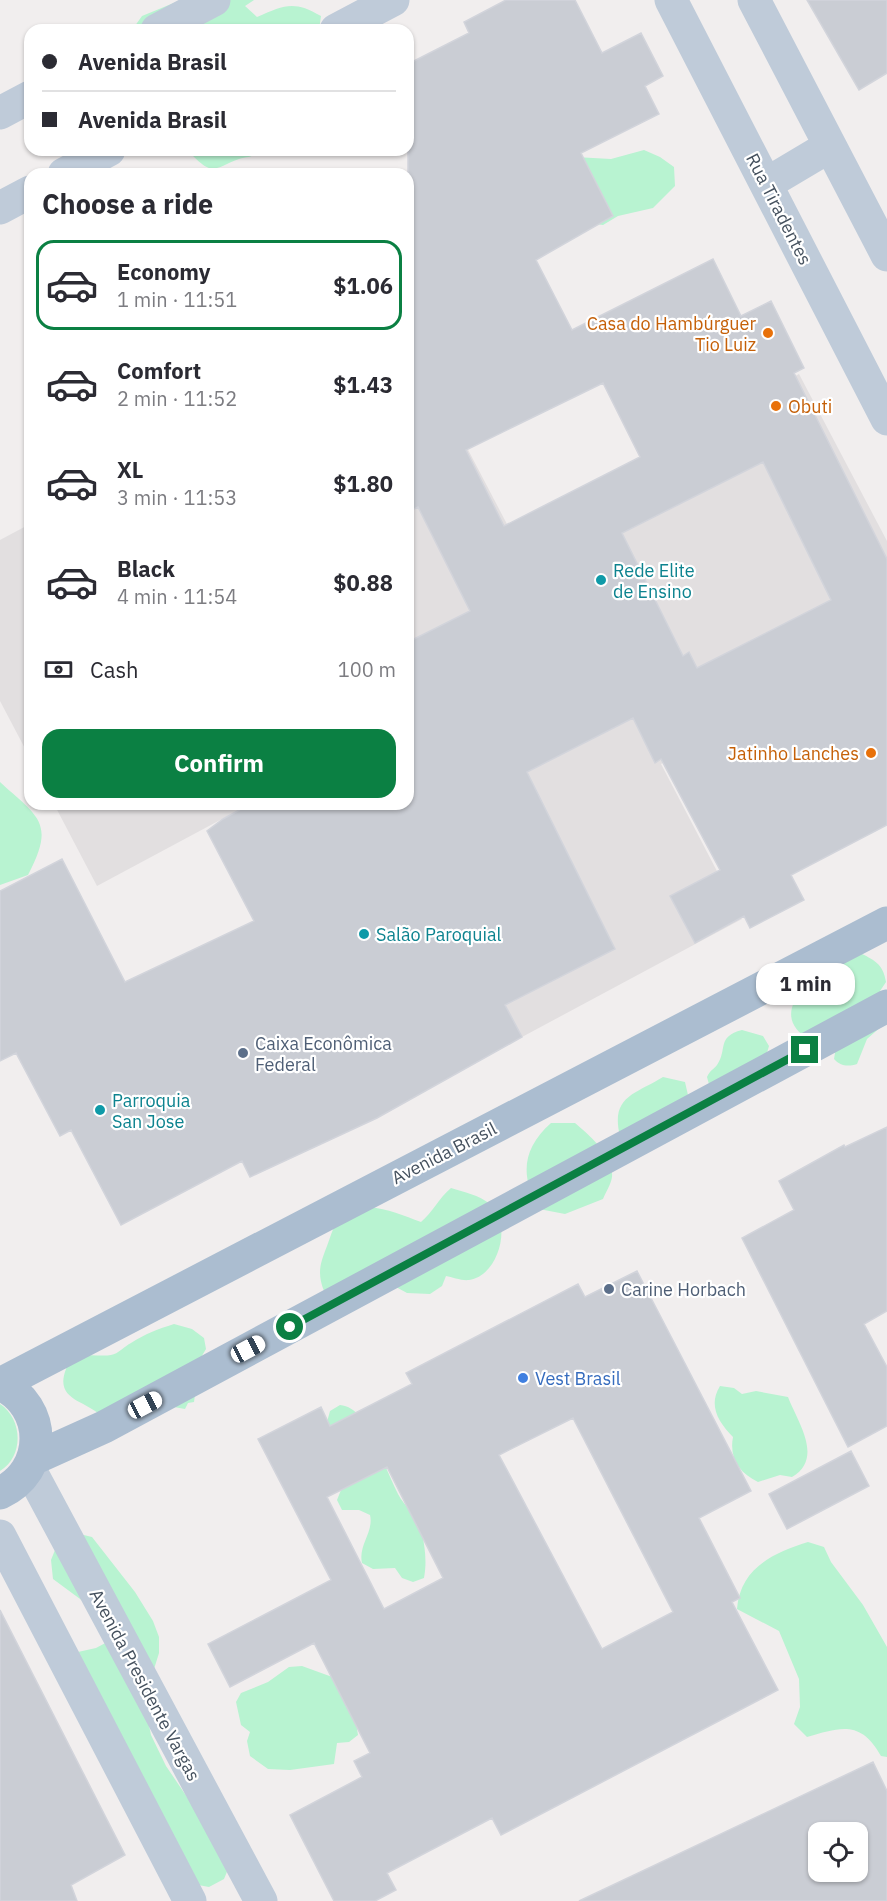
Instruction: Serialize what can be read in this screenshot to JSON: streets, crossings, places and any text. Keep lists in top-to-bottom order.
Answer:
{
  "streets": {
    "main road": ["Rua Tiradentes", "Avenida Brasil", "Avenida Presidente Vargas"]
  },
  "places": [
    "Casa do Hambúrguer Tio Luiz",
    "Obuti",
    "Rede Elite de Ensino",
    "Jatinho Lanches",
    "Salão Paroquial",
    "Caixa Econômica Federal",
    "Parroquia San Jose",
    "Carine Horbach",
    "Vest Brasil"
  ],
  "page": {
    "banner": ["Avenida Brasil", "Avenida Brasil"],
    "heading": "Choose a ride",
    "list": [
      {
        "name": "Economy",
        "note": "1 min · 11:51",
        "value": "$1.06"
      },
      {
        "name": "Comfort",
        "note": "2 min · 11:52",
        "value": "$1.43"
      },
      {
        "name": "XL",
        "note": "3 min · 11:53",
        "value": "$1.80"
      },
      {
        "name": "Black",
        "note": "4 min · 11:54",
        "value": "$0.88"
      }
    ],
    "pay": ["Cash", "100 m"],
    "buttons": "Confirm",
    "bubble": "1 min"
  }
}
